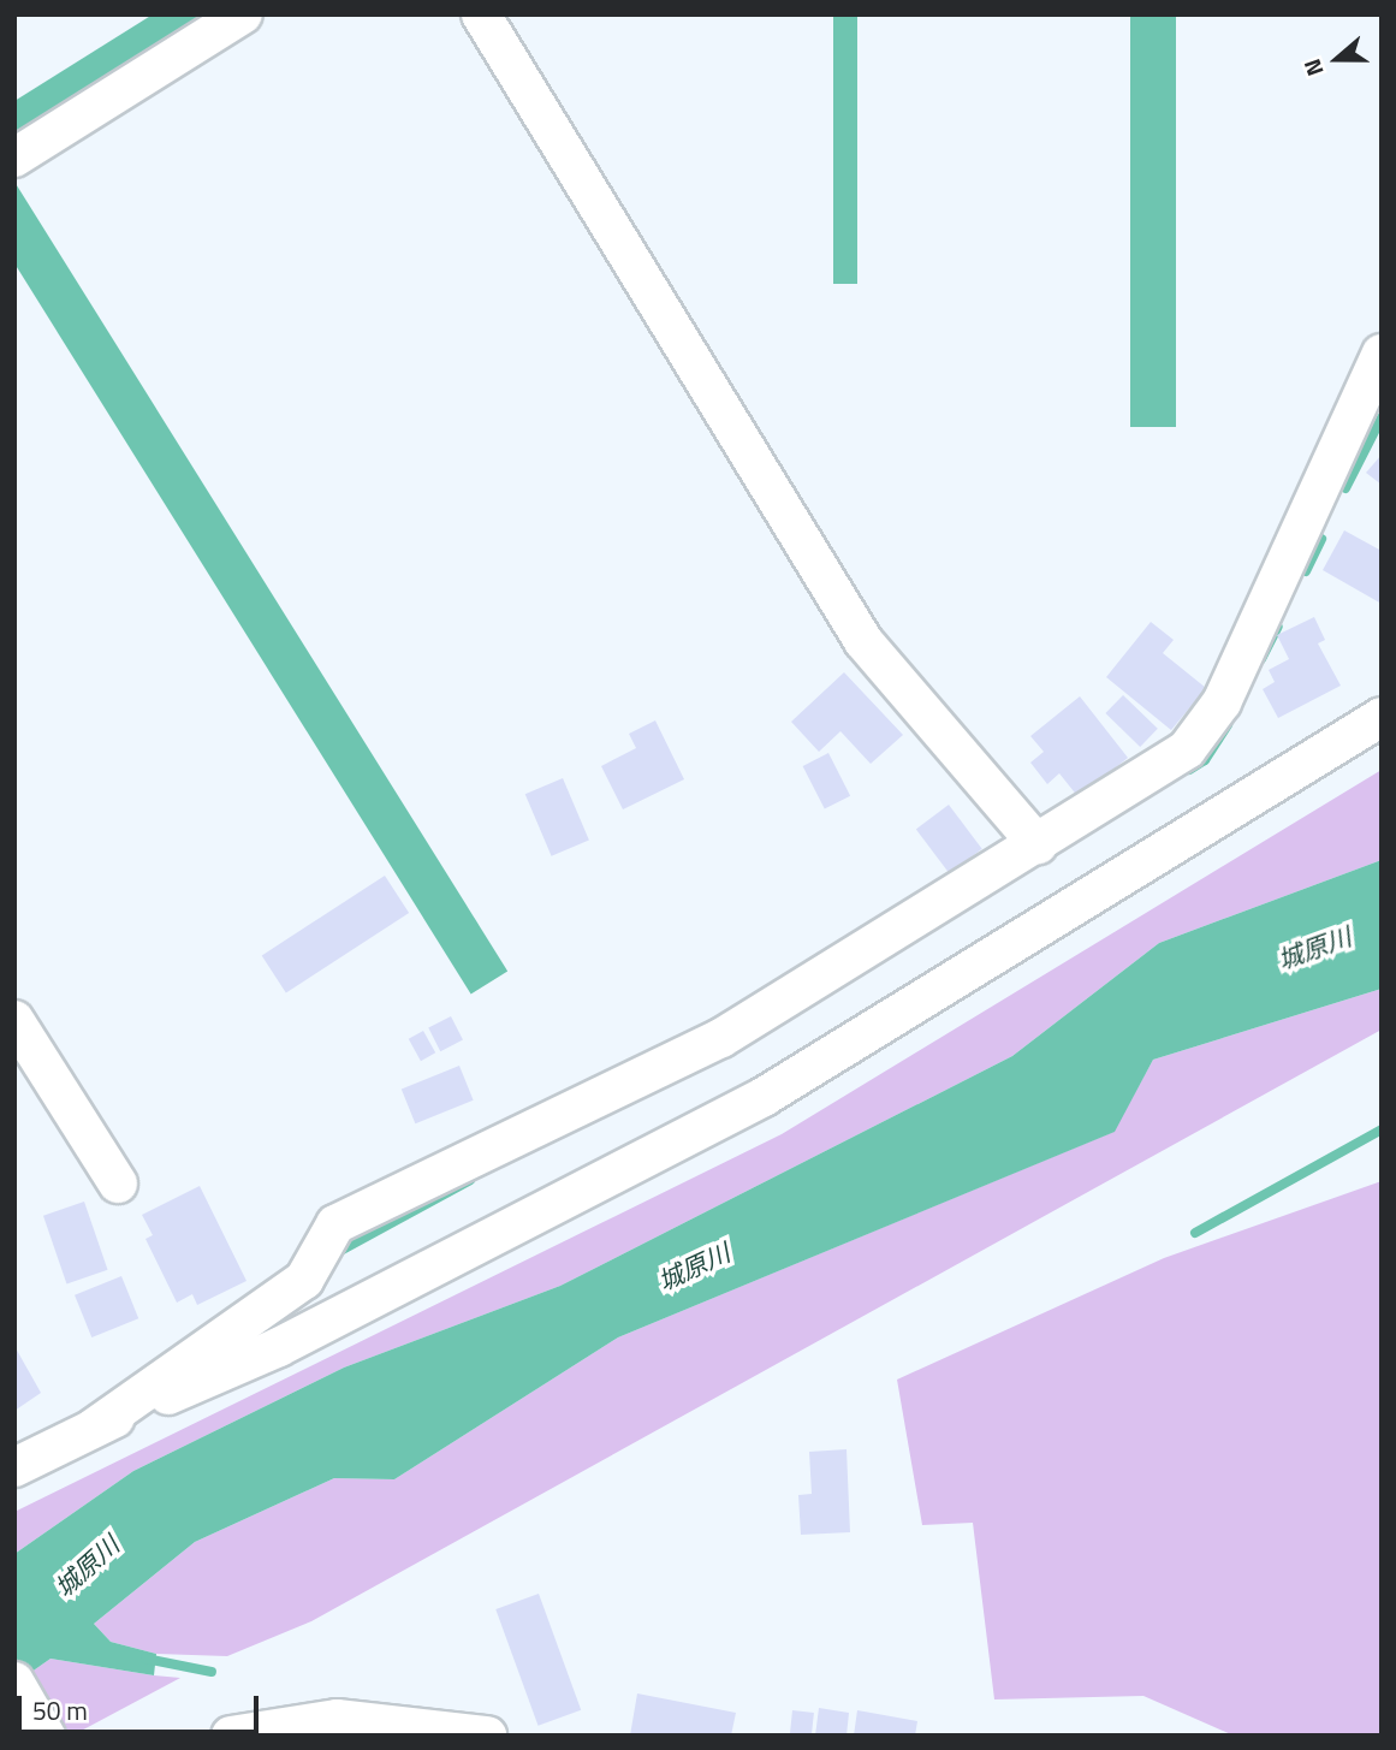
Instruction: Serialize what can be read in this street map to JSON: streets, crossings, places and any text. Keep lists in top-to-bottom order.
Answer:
{
  "water": ["城原川"],
  "scale_bar": "50 m",
  "north": "left"
}
